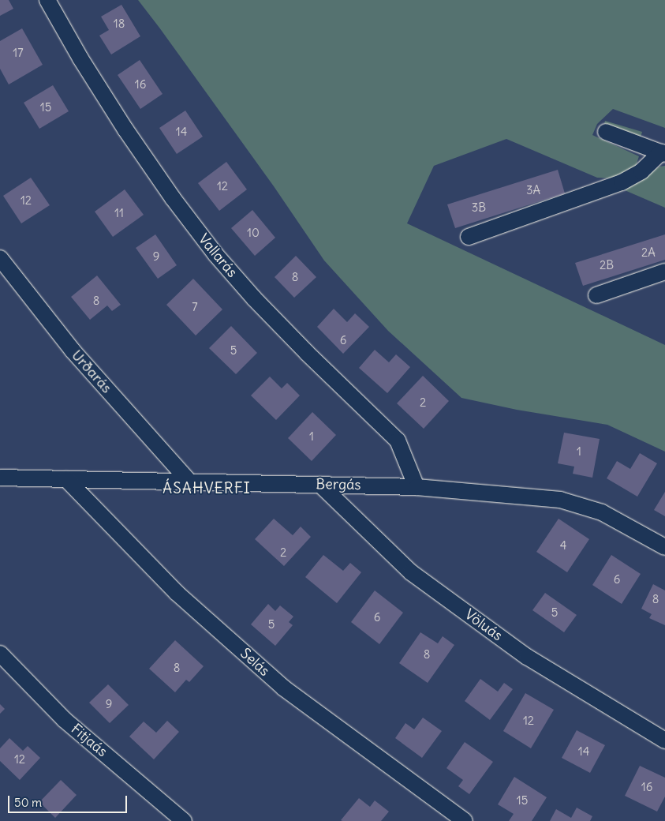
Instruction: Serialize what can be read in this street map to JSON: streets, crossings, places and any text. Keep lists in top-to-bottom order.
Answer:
{
  "streets": {
    "street": [
      "Vallarás",
      "Urðarás",
      "Bergás",
      "Völuás",
      "Selás",
      "Fitjaás"
    ]
  },
  "crossings": [
    ["Vallarás", "Bergás"],
    ["Urðarás", "Bergás"],
    ["Bergás", "Völuás"],
    ["Bergás", "Selás"]
  ],
  "districts": ["ÁSAHVERFI"],
  "house_numbers": [
    "18",
    "17",
    "16",
    "15",
    "14",
    "12",
    "3A",
    "12",
    "3B",
    "11",
    "10",
    "2A",
    "9",
    "2B",
    "8",
    "8",
    "7",
    "6",
    "5",
    "2",
    "1",
    "1",
    "4",
    "2",
    "6",
    "8",
    "5",
    "6",
    "5",
    "8",
    "8",
    "9",
    "12",
    "14",
    "12",
    "16",
    "15"
  ],
  "scale_bar": "50 m"
}
